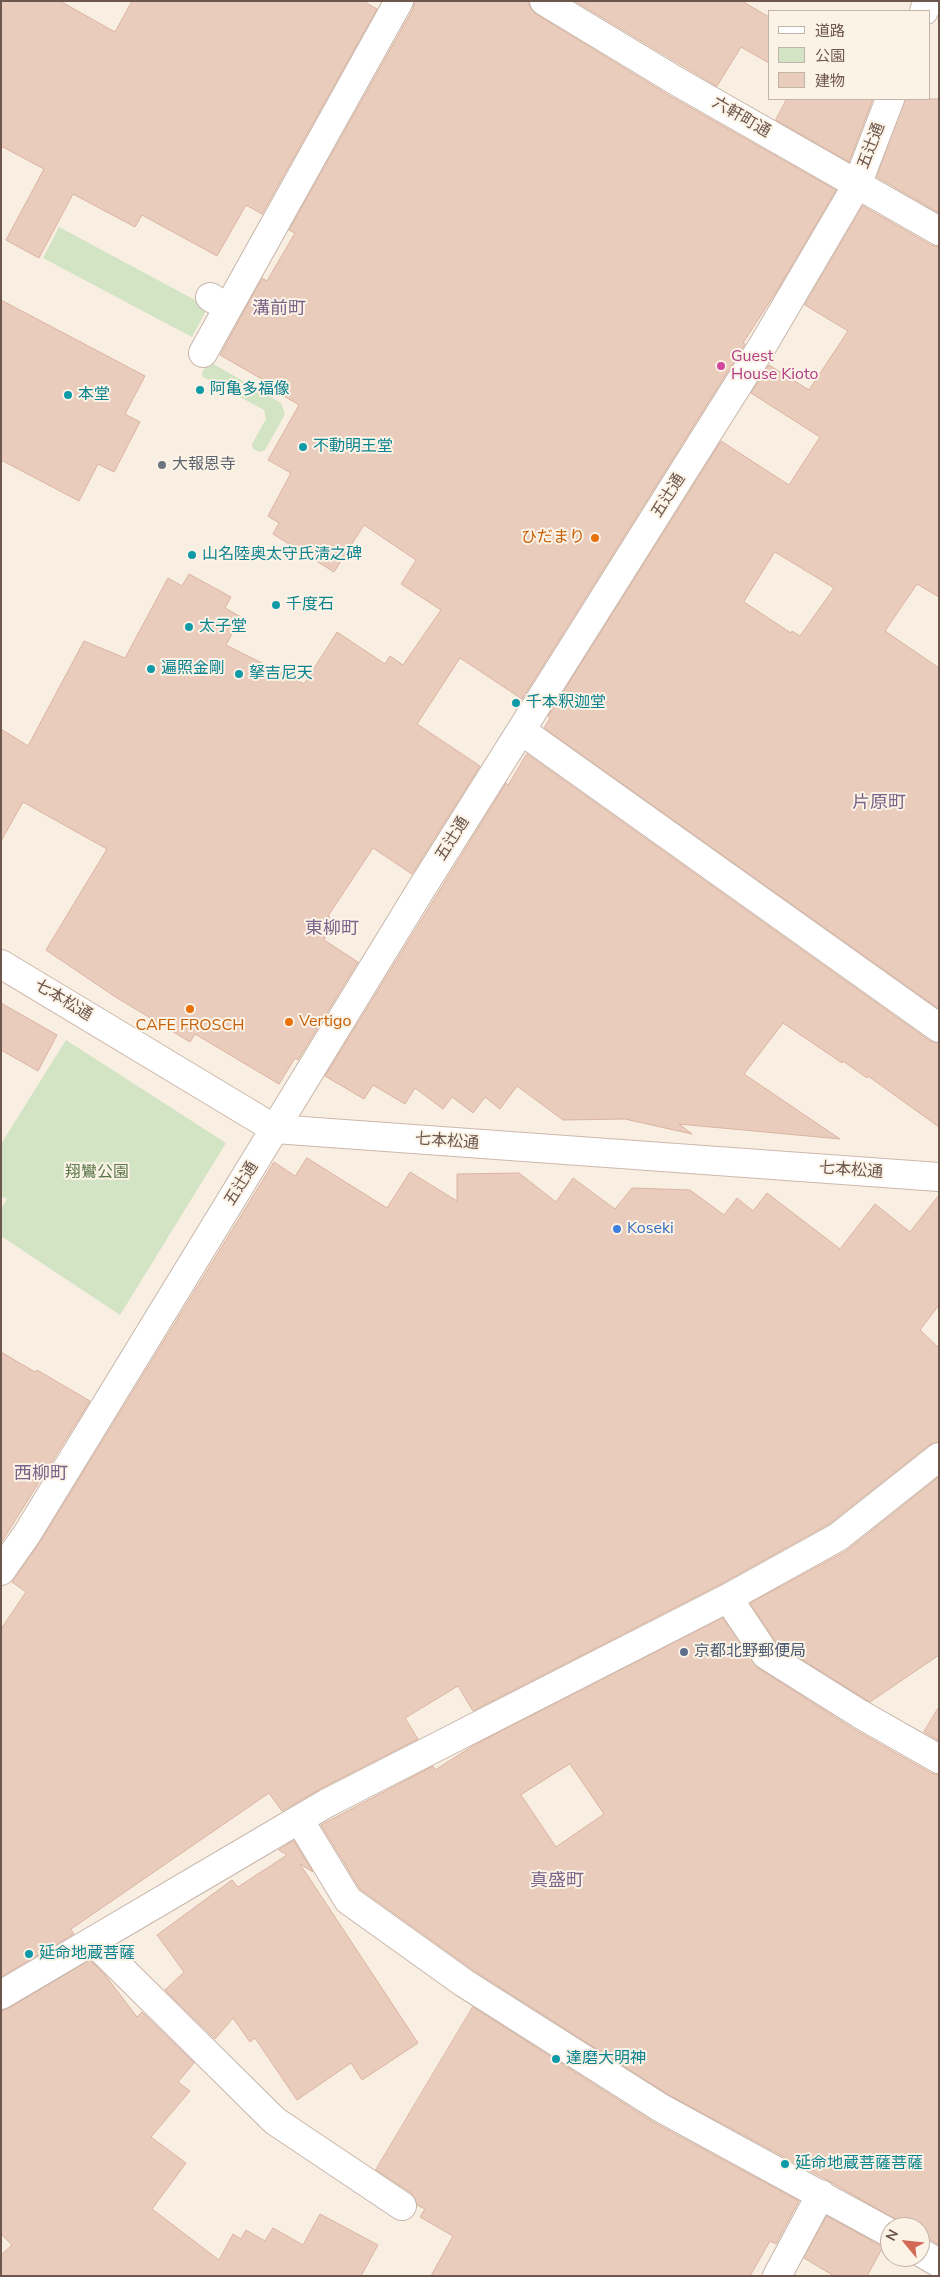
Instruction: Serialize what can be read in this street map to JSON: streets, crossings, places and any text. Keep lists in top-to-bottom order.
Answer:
{
  "streets": {
    "street": ["六軒町通", "五辻通", "七本松通"]
  },
  "crossings": [
    ["六軒町通", "五辻通"],
    ["五辻通", "七本松通"]
  ],
  "districts": [
    "溝前町",
    "片原町",
    "東柳町",
    "西柳町",
    "真盛町"
  ],
  "parks": ["翔鸞公園"],
  "places": [
    "Guest House Kioto",
    "阿亀多福像",
    "本堂",
    "不動明王堂",
    "大報恩寺",
    "ひだまり",
    "山名陸奥太守氏淸之碑",
    "千度石",
    "太子堂",
    "遍照金剛",
    "拏吉尼天",
    "千本釈迦堂",
    "CAFE FROSCH",
    "Vertigo",
    "Koseki",
    "京都北野郵便局",
    "延命地蔵菩薩",
    "達磨大明神",
    "延命地蔵菩薩菩薩"
  ],
  "legend": ["道路", "公園", "建物"],
  "north": "top left"
}
